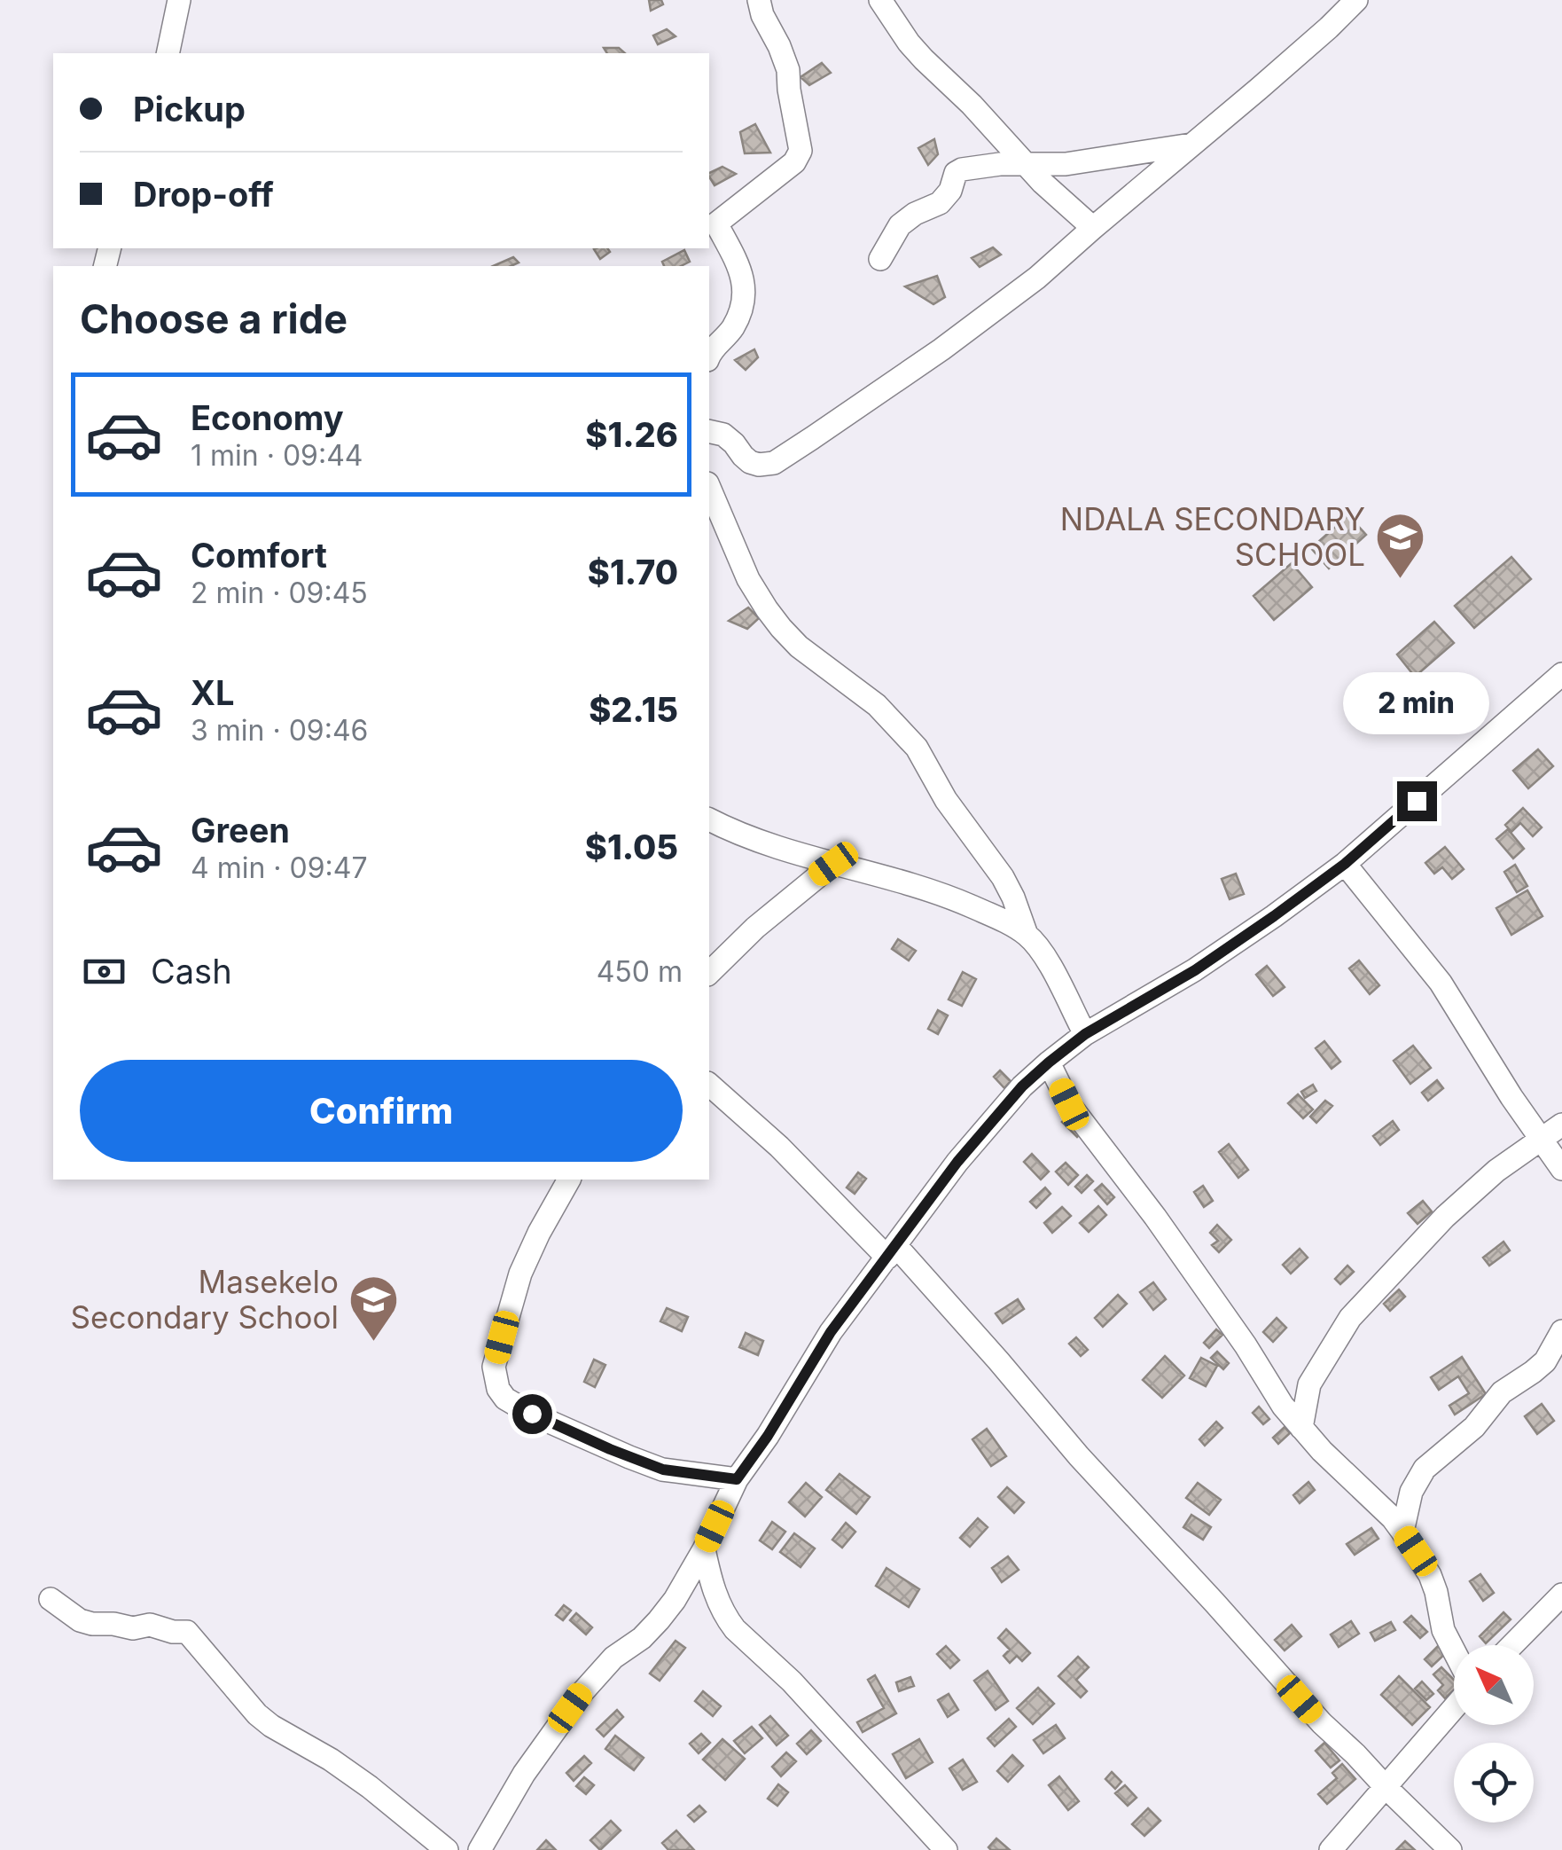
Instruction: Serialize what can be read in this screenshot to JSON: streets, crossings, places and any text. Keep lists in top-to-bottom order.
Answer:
{
  "places": {
    "school or university": ["NDALA SECONDARY SCHOOL", "Masekelo Secondary School"]
  },
  "north": "top left",
  "page": {
    "banner": ["Pickup", "Drop-off"],
    "heading": "Choose a ride",
    "list": [
      {
        "name": "Economy",
        "note": "1 min · 09:44",
        "value": "$1.26"
      },
      {
        "name": "Comfort",
        "note": "2 min · 09:45",
        "value": "$1.70"
      },
      {
        "name": "XL",
        "note": "3 min · 09:46",
        "value": "$2.15"
      },
      {
        "name": "Green",
        "note": "4 min · 09:47",
        "value": "$1.05"
      }
    ],
    "bubble": "2 min",
    "pay": ["Cash", "450 m"],
    "buttons": "Confirm"
  }
}
